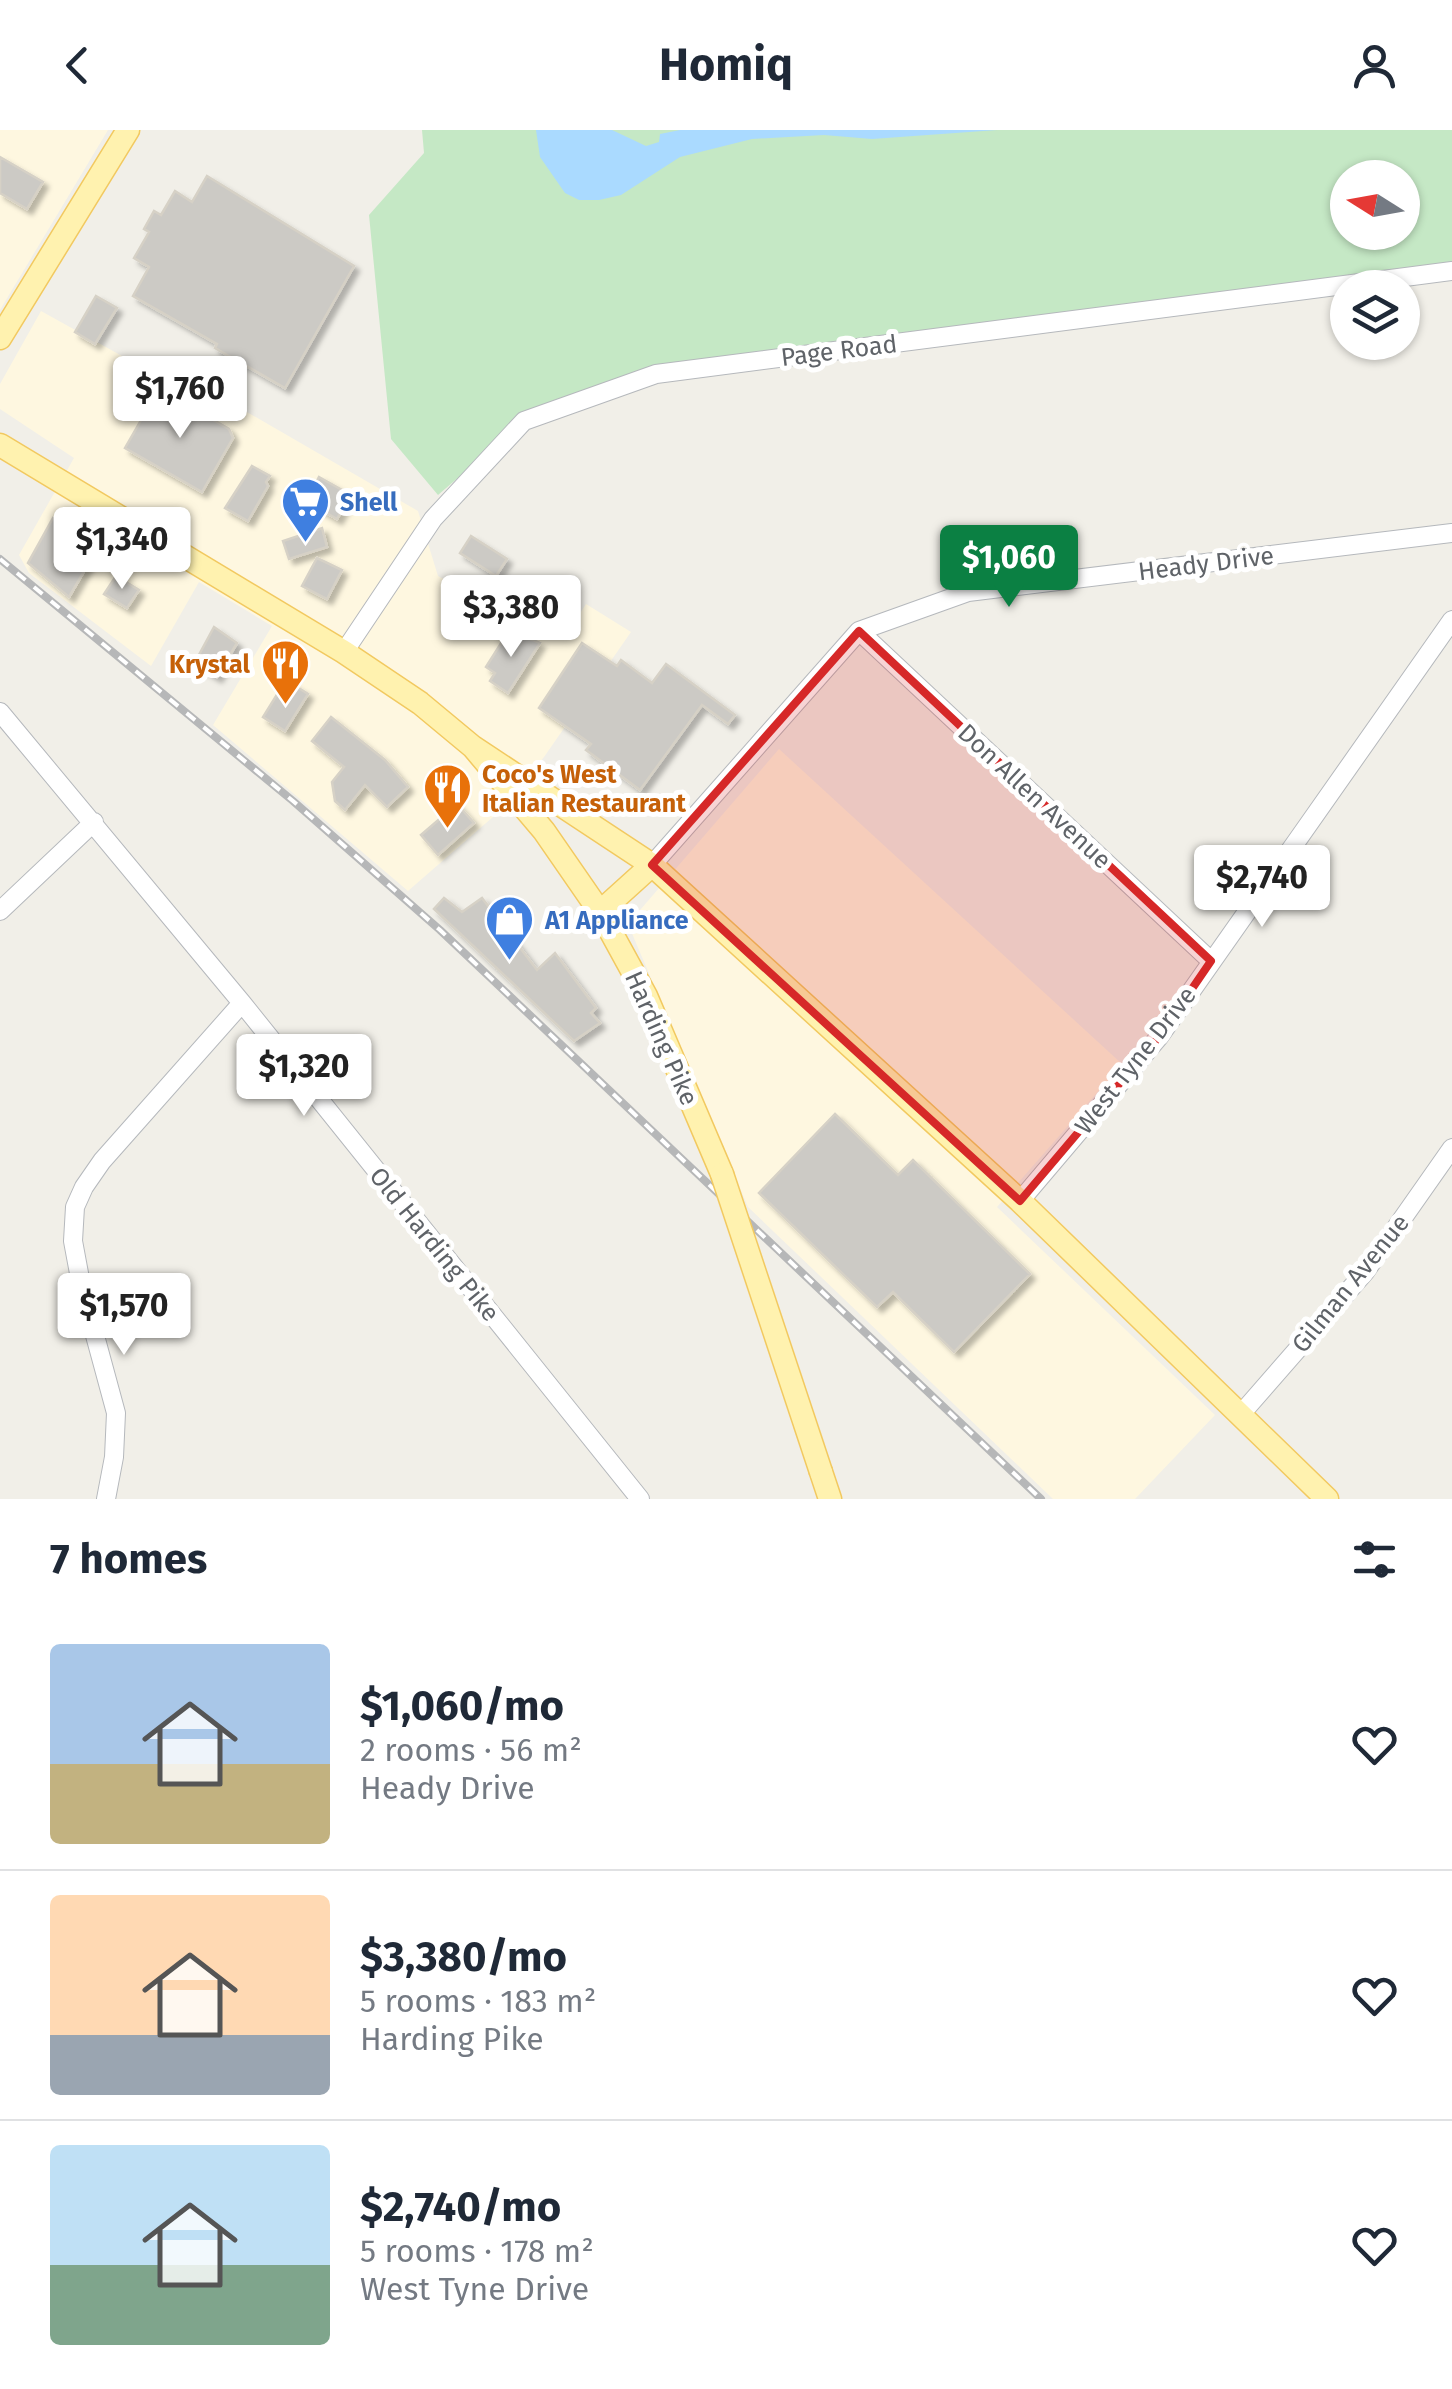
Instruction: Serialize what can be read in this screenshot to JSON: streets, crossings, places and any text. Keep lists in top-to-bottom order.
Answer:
{
  "streets": {
    "main road": ["Harding Pike"],
    "street": [
      "Page Road",
      "Heady Drive",
      "Don Allen Avenue",
      "West Tyne Drive",
      "Old Harding Pike",
      "Gilman Avenue"
    ]
  },
  "crossings": [
    ["Page Road", "Harding Pike"],
    ["Heady Drive", "Don Allen Avenue"],
    ["Don Allen Avenue", "West Tyne Drive"]
  ],
  "places": {
    "supermarket": ["Shell"],
    "restaurant": ["Krystal", "Coco's West Italian Restaurant"],
    "shop": ["A1 Appliance"]
  },
  "north": "left",
  "page": {
    "header": "Homiq",
    "price": [
      "$1,760",
      "$1,340",
      "$1,060",
      "$3,380",
      "$2,740",
      "$1,320",
      "$1,570"
    ],
    "heading": "7 homes",
    "list": [
      {
        "name": "$1,060/mo",
        "note": "2 rooms · 56 m² · Heady Drive"
      },
      {
        "name": "$3,380/mo",
        "note": "5 rooms · 183 m² · Harding Pike"
      },
      {
        "name": "$2,740/mo",
        "note": "5 rooms · 178 m² · West Tyne Drive"
      }
    ]
  }
}
